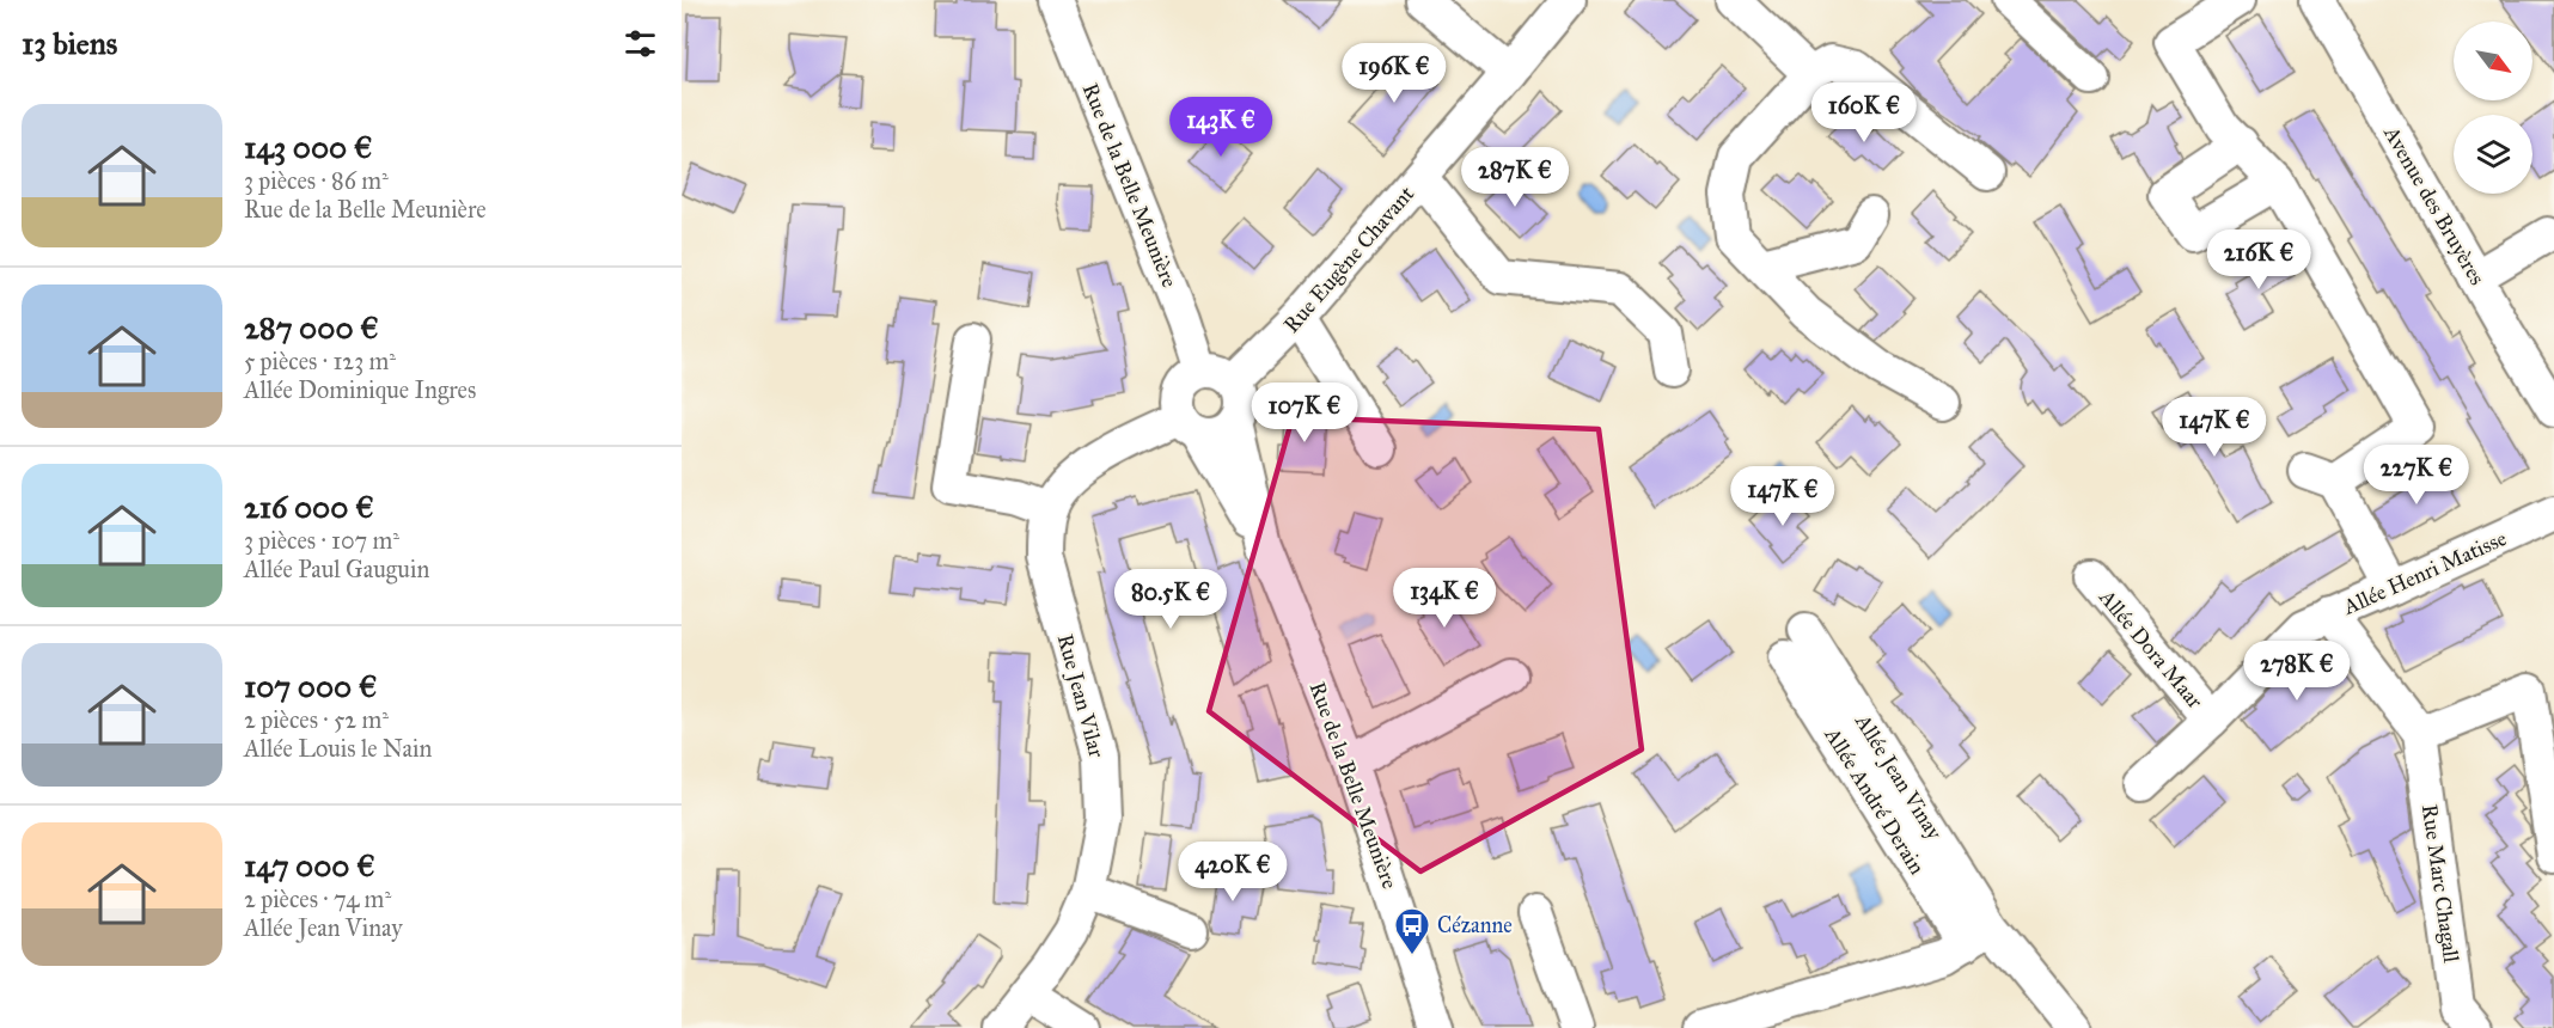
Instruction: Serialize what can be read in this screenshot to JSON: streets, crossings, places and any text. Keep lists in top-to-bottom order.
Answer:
{
  "streets": {
    "street": [
      "Rue de la Belle Meunière",
      "Avenue des Bruyères",
      "Rue Eugène Chavant",
      "Allée Henri Matisse",
      "Allée Dora Maar",
      "Rue Jean Vilar",
      "Allée Jean Vinay",
      "Allée André Derain",
      "Rue Marc Chagall"
    ]
  },
  "crossings": [
    ["Rue de la Belle Meunière", "Rue Eugène Chavant"],
    ["Rue de la Belle Meunière", "Rue Jean Vilar"],
    ["Rue Eugène Chavant", "Rue Jean Vilar"],
    ["Allée Henri Matisse", "Allée Dora Maar"],
    ["Allée Henri Matisse", "Rue Marc Chagall"],
    ["Allée Jean Vinay", "Allée André Derain"]
  ],
  "places": {
    "bus stop": ["Cézanne"]
  },
  "north": "bottom right",
  "page": {
    "heading": "13 biens",
    "price": [
      "196K €",
      "160K €",
      "143K €",
      "287K €",
      "216K €",
      "107K €",
      "147K €",
      "227K €",
      "147K €",
      "134K €",
      "80.5K €",
      "278K €",
      "420K €"
    ],
    "list": [
      {
        "name": "143 000 €",
        "note": "3 pièces · 86 m² · Rue de la Belle Meunière"
      },
      {
        "name": "287 000 €",
        "note": "5 pièces · 123 m² · Allée Dominique Ingres"
      },
      {
        "name": "216 000 €",
        "note": "3 pièces · 107 m² · Allée Paul Gauguin"
      },
      {
        "name": "107 000 €",
        "note": "2 pièces · 52 m² · Allée Louis le Nain"
      },
      {
        "name": "147 000 €",
        "note": "2 pièces · 74 m² · Allée Jean Vinay"
      }
    ]
  }
}
